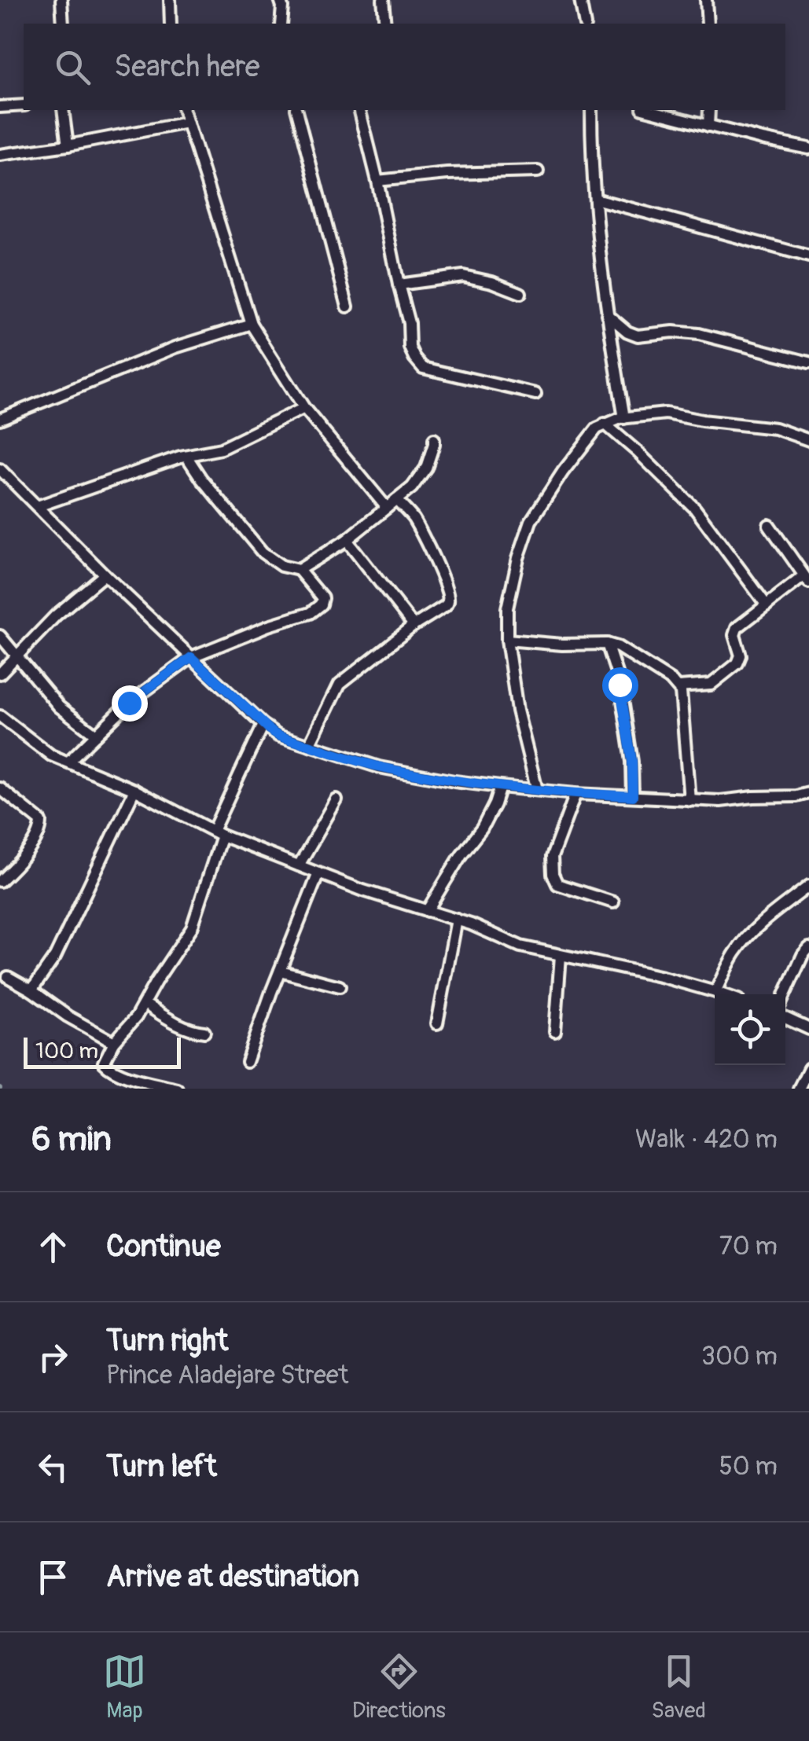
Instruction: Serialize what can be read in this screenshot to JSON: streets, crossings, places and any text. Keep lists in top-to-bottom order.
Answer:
{
  "scale_bar": "100 m",
  "page": {
    "search": "Search here",
    "scale": "100 m",
    "heading": ["6 min", "Walk · 420 m"],
    "list": [
      ["Continue", "70 m"],
      ["Turn right", "Prince Aladejare Street", "300 m"],
      ["Turn left", "50 m"],
      "Arrive at destination"
    ],
    "nav": ["Map", "Directions", "Saved"]
  }
}
